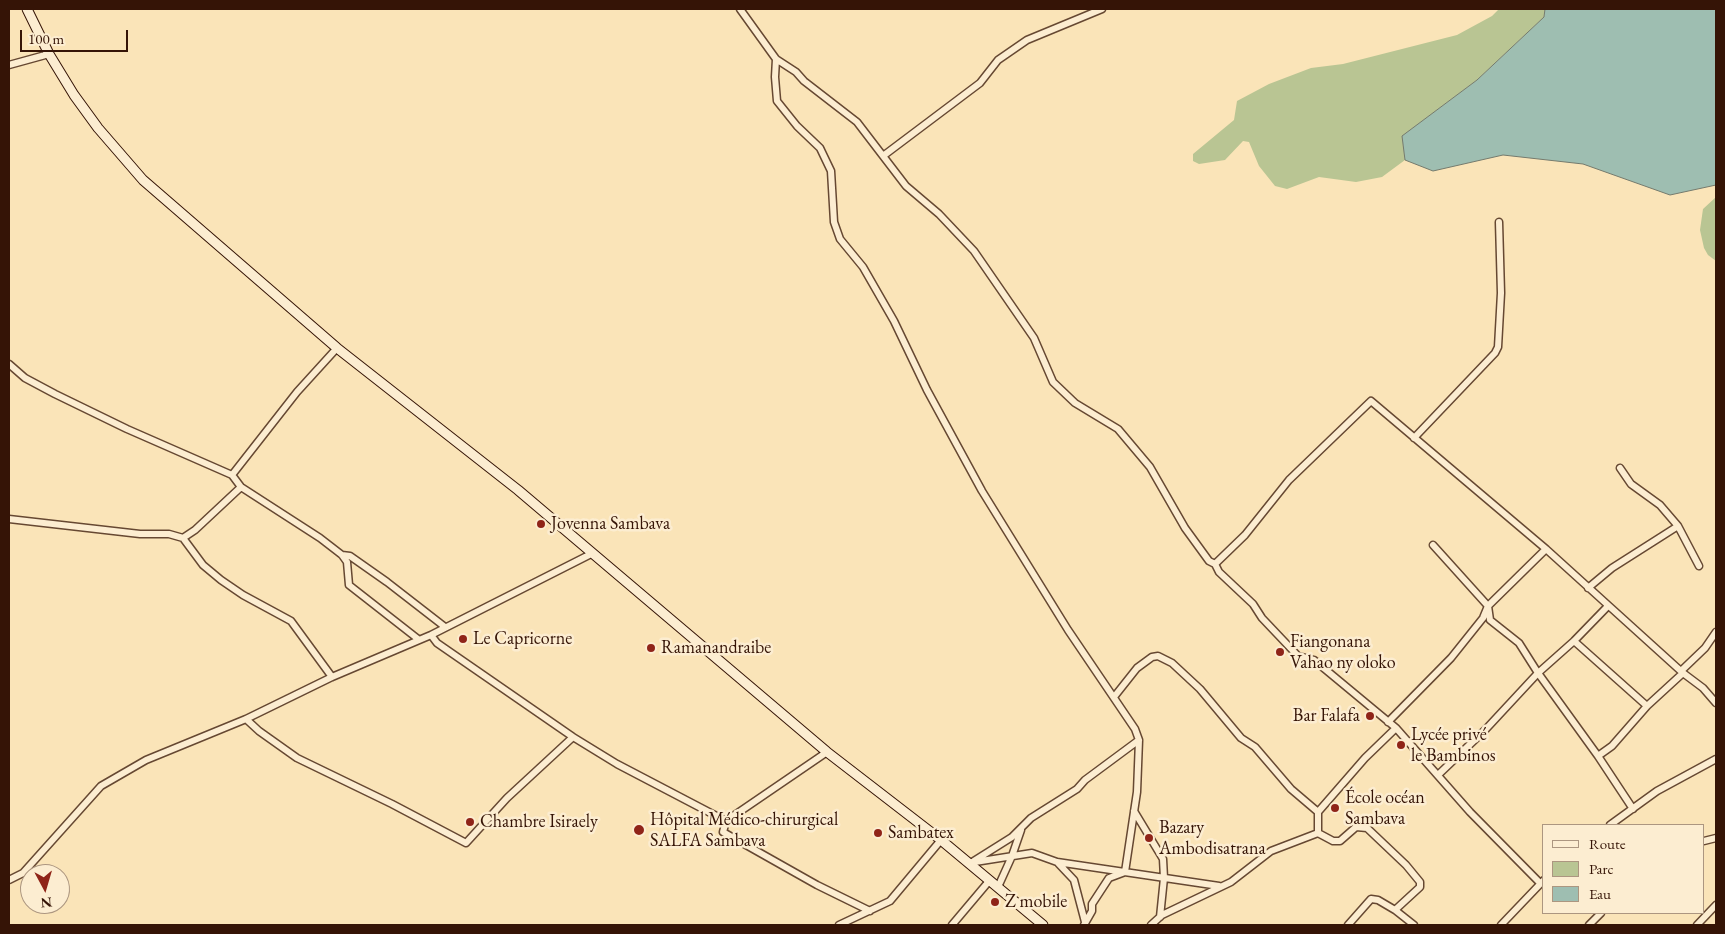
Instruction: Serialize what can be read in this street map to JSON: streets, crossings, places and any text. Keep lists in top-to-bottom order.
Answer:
{
  "places": [
    "Jovenna Sambava",
    "Le Capricorne",
    "Ramanandraibe",
    "Fiangonana Vahao ny oloko",
    "Bar Falafa",
    "Lycée privé le Bambinos",
    "École océan Sambava",
    "Chambre Isiraely",
    "Hôpital Médico-chirurgical SALFA Sambava",
    "Sambatex",
    "Bazary Ambodisatrana",
    "Z mobile"
  ],
  "legend": ["Route", "Parc", "Eau"],
  "scale_bar": "100 m",
  "north": "bottom"
}
